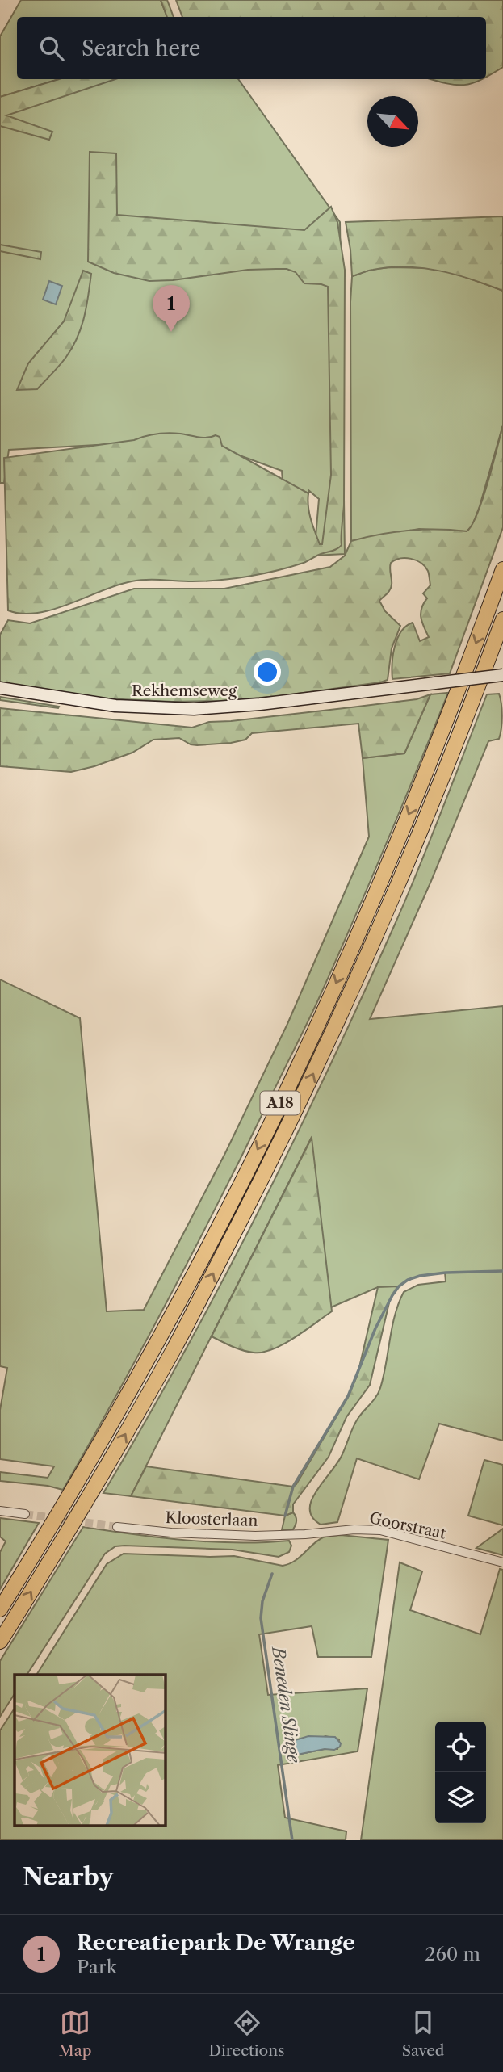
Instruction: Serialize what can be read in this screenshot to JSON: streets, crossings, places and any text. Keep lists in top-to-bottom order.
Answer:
{
  "streets": {
    "highway": ["A18"],
    "street": ["Rekhemseweg", "Kloosterlaan", "Goorstraat"]
  },
  "crossings": [
    ["Kloosterlaan", "Goorstraat"]
  ],
  "water": ["Beneden Slinge"],
  "north": "bottom right",
  "page": {
    "search": "Search here",
    "pins": "1",
    "heading": "Nearby",
    "list": [
      {
        "mark": "1",
        "name": "Recreatiepark De Wrange",
        "note": "Park",
        "value": "260 m"
      }
    ],
    "nav": ["Map", "Directions", "Saved"]
  }
}
